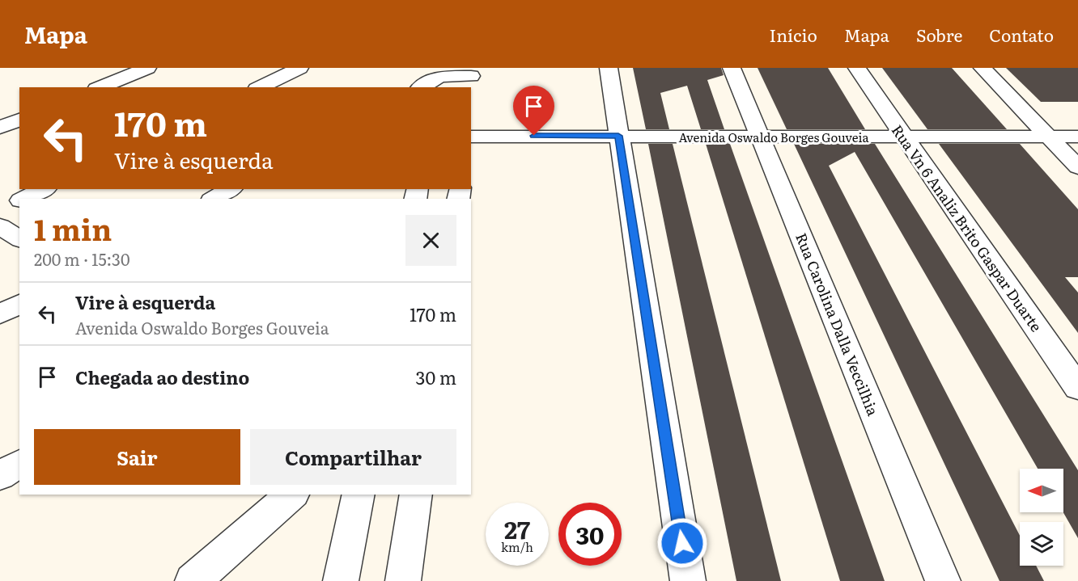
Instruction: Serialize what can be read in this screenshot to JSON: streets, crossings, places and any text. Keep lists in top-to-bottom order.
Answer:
{
  "streets": {
    "street": ["Avenida Oswaldo Borges Gouveia", "Rua Vn 6 Analiz Brito Gaspar Duarte", "Rua Carolina Dalla Veccilhia"]
  },
  "crossings": [
    ["Avenida Oswaldo Borges Gouveia", "Rua Vn 6 Analiz Brito Gaspar Duarte"],
    ["Avenida Oswaldo Borges Gouveia", "Rua Carolina Dalla Veccilhia"]
  ],
  "north": "left",
  "page": {
    "header": "Mapa",
    "nav": [
      "Início",
      "Mapa",
      "Sobre",
      "Contato"
    ],
    "turn": ["170 m", "Vire à esquerda"],
    "heading": ["1 min", "200 m · 15:30"],
    "list": [
      {
        "name": "Vire à esquerda",
        "note": "Avenida Oswaldo Borges Gouveia",
        "value": "170 m"
      },
      {
        "name": "Chegada ao destino",
        "value": "30 m"
      }
    ],
    "buttons": ["Sair", "Compartilhar"],
    "speed": "27 km/h",
    "limit": "30"
  }
}
